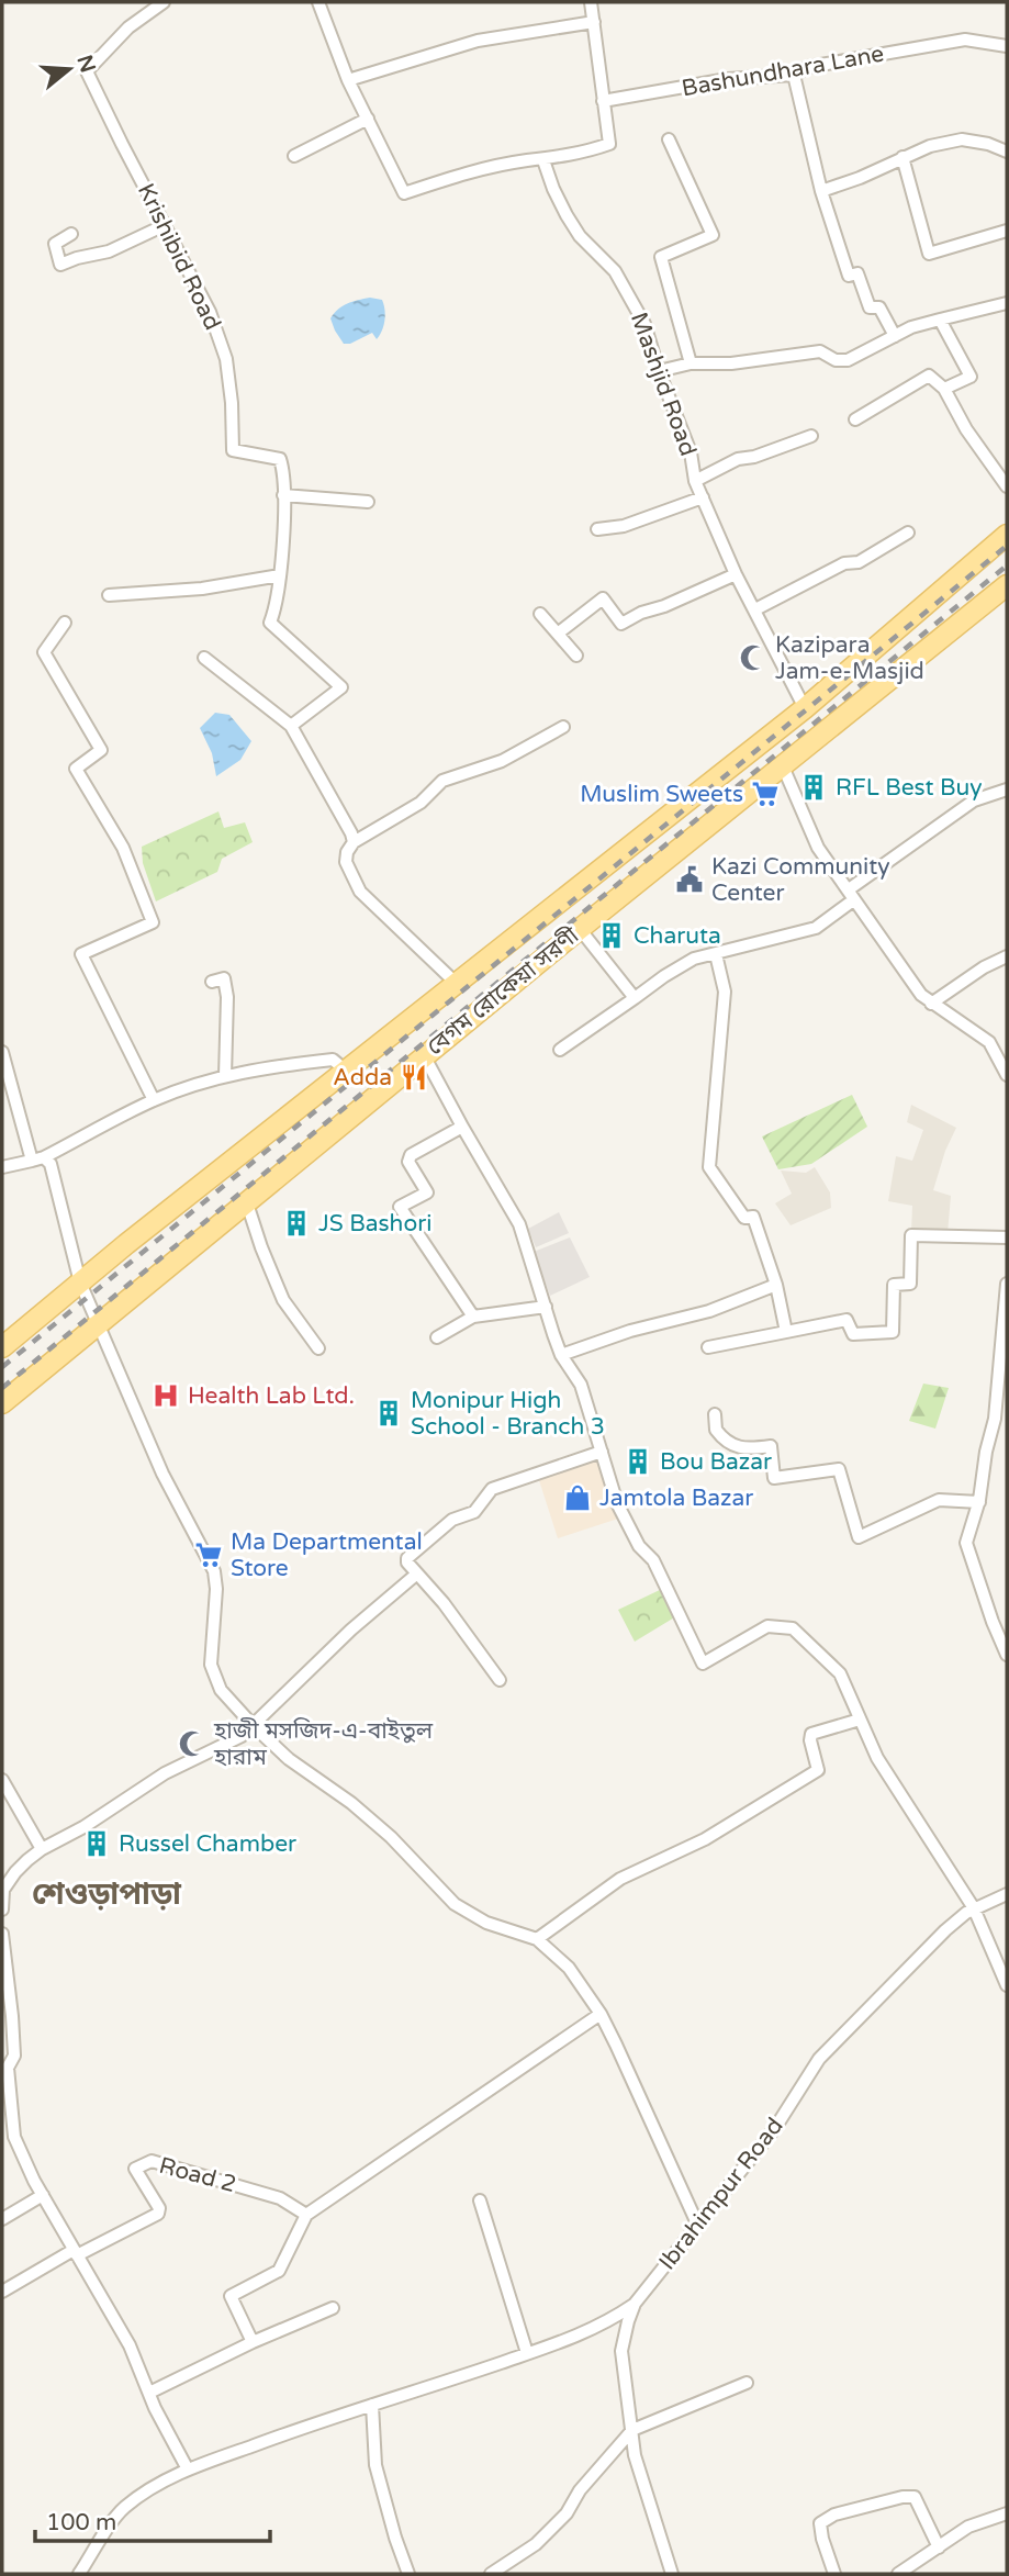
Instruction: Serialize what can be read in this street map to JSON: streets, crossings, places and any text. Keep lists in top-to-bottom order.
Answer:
{
  "streets": {
    "main road": ["বেগম রোকেয়া সরণী"],
    "street": [
      "Bashundhara Lane",
      "Krishibid Road",
      "Mashjid Road",
      "Road 2",
      "Ibrahimpur Road"
    ]
  },
  "crossings": [
    ["Mashjid Road", "বেগম রোকেয়া সরণী"]
  ],
  "districts": ["শেওড়াপাড়া"],
  "places": {
    "mosque": ["Kazipara Jam-e-Masjid", "হাজী মসজিদ-এ-বাইতুল হারাম"],
    "building": [
      "RFL Best Buy",
      "Charuta",
      "JS Bashori",
      "Monipur High School - Branch 3",
      "Bou Bazar",
      "Russel Chamber"
    ],
    "supermarket": ["Muslim Sweets", "Ma Departmental Store"],
    "public building": ["Kazi Community Center"],
    "restaurant": ["Adda"],
    "hospital": ["Health Lab Ltd."],
    "shop": ["Jamtola Bazar"]
  },
  "scale_bar": "100 m",
  "north": "right"
}
